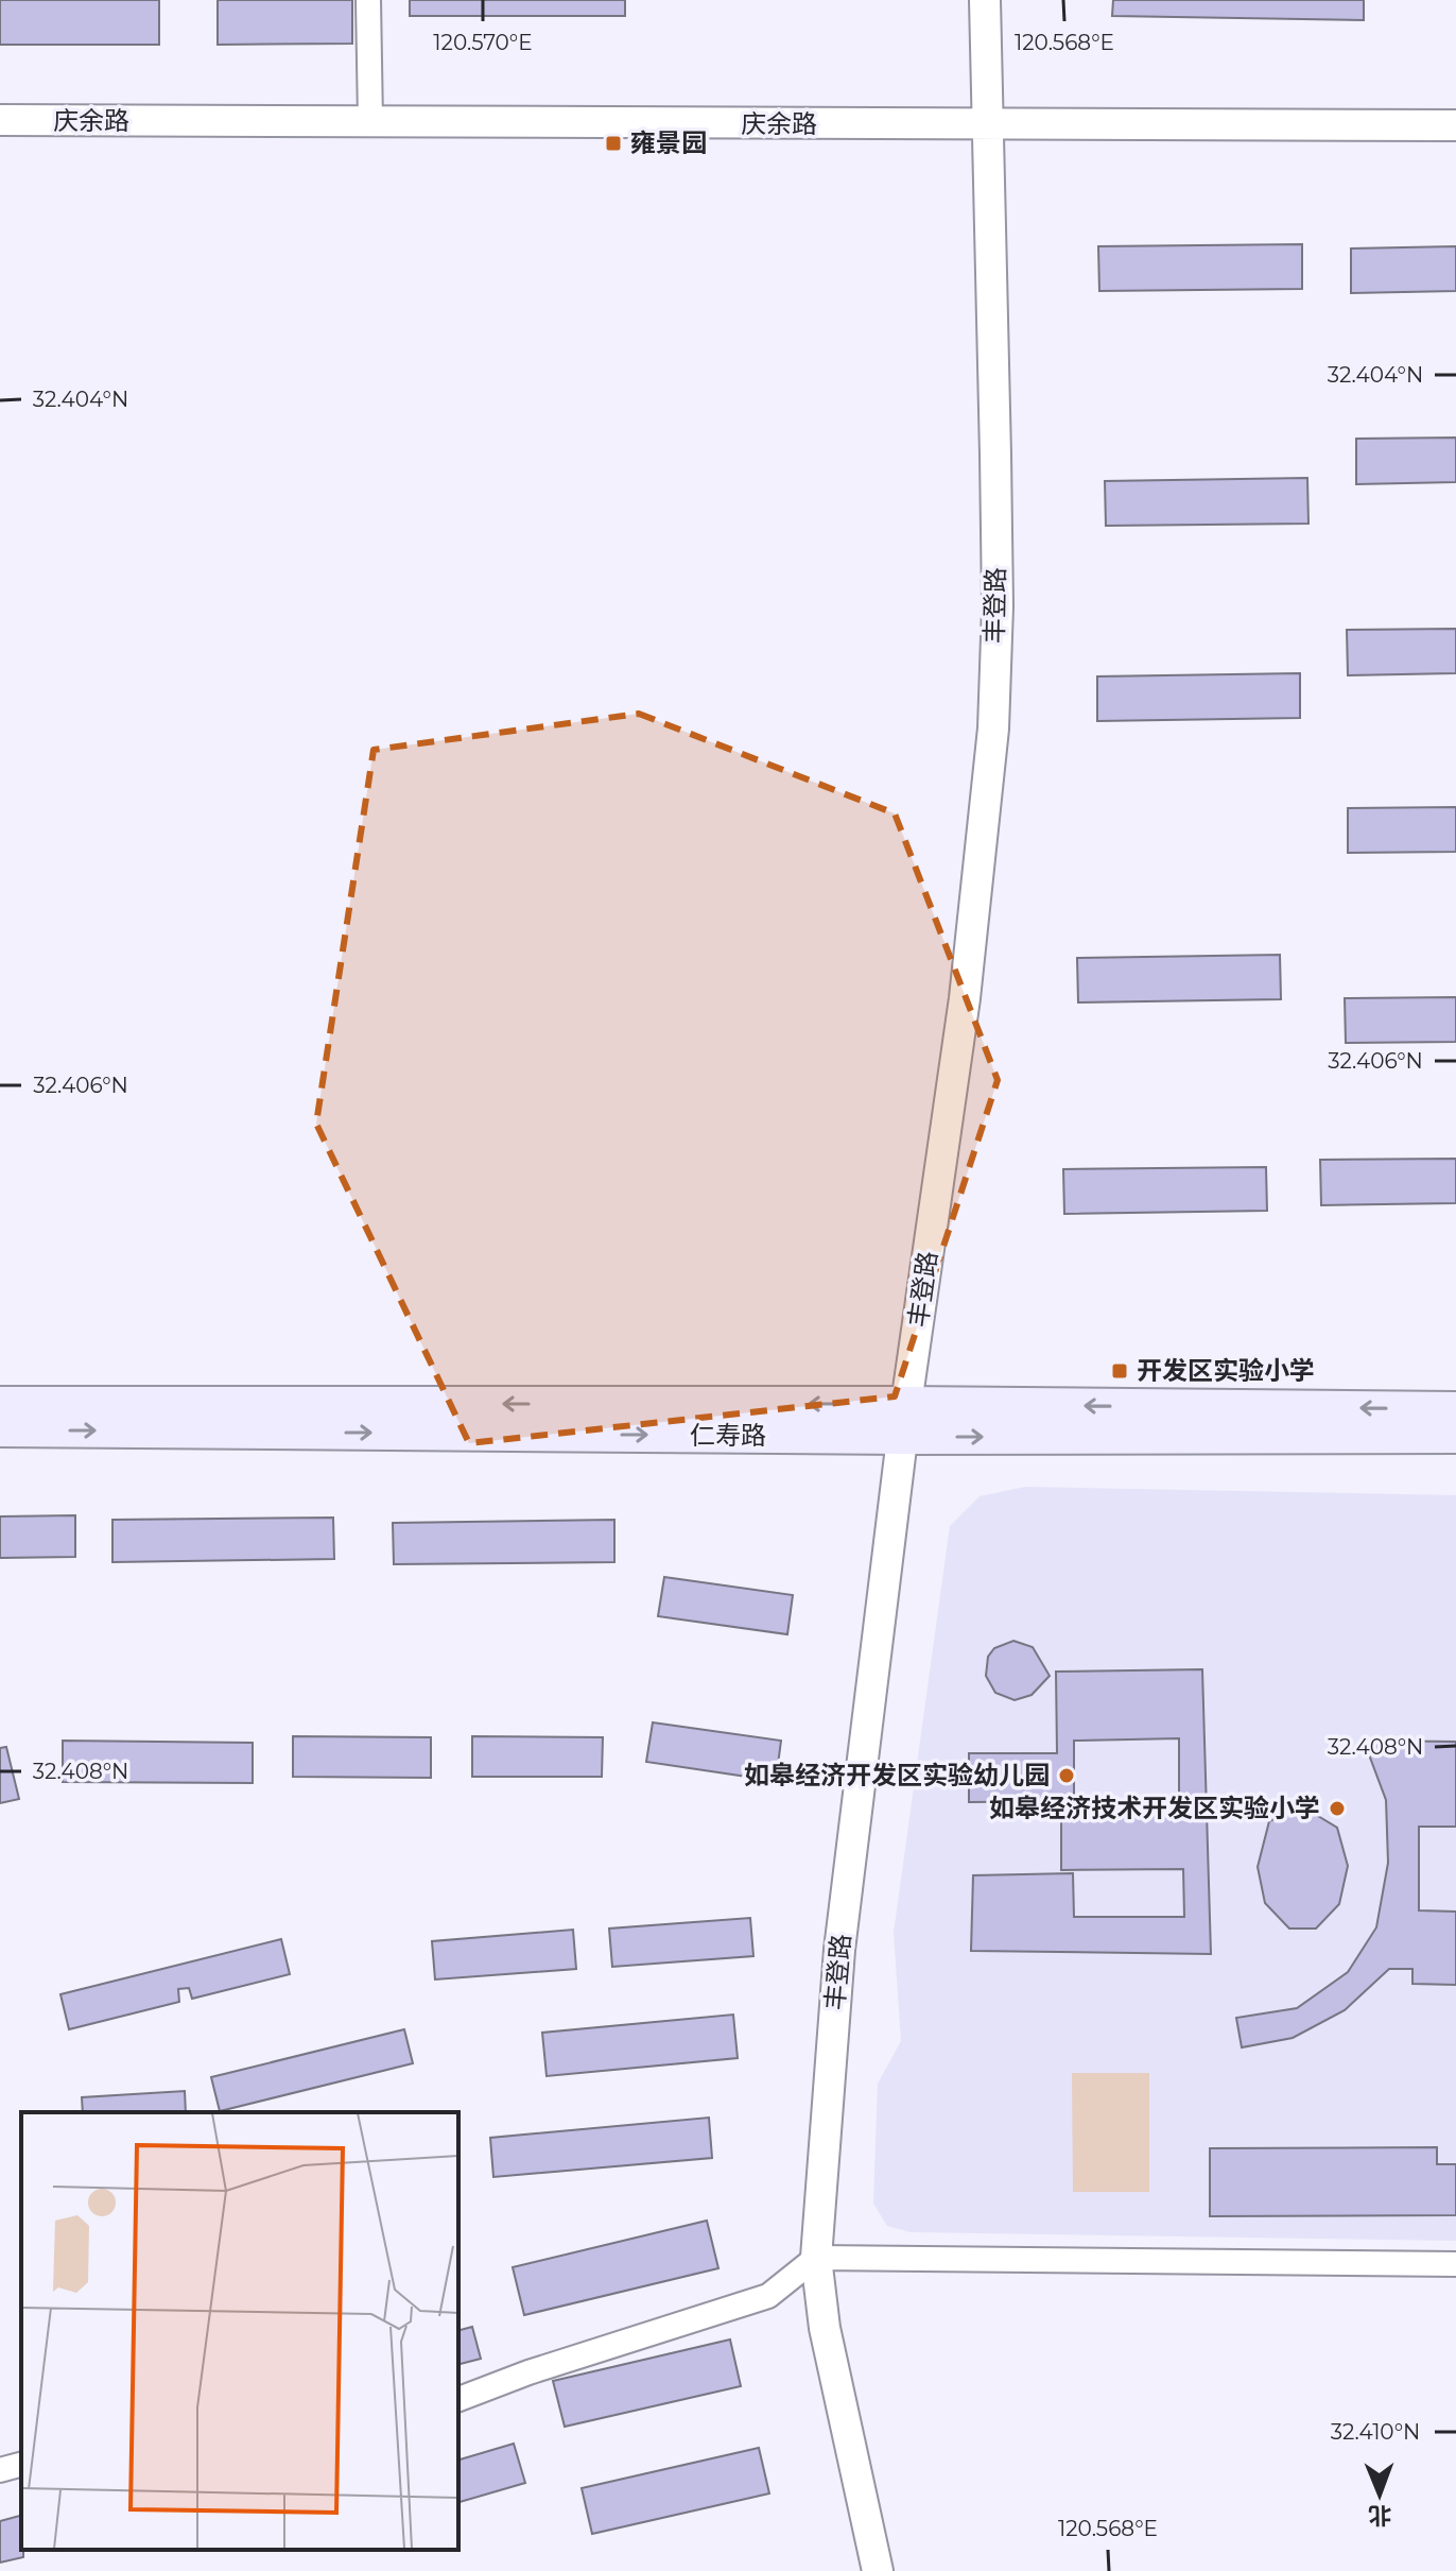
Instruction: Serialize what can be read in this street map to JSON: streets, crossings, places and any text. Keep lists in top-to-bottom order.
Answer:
{
  "streets": {
    "main road": ["仁寿路"],
    "street": ["庆余路", "丰登路"]
  },
  "crossings": [
    ["庆余路", "丰登路"],
    ["丰登路", "仁寿路"]
  ],
  "places": {
    "transit": ["雍景园", "开发区实验小学"],
    "other": ["如皋经济开发区实验幼儿园", "如皋经济技术开发区实验小学"]
  },
  "north": "bottom",
  "coordinates": [
    "120.570°E",
    "120.568°E",
    "32.404°N",
    "32.406°N",
    "32.408°N",
    "32.410°N"
  ]
}
